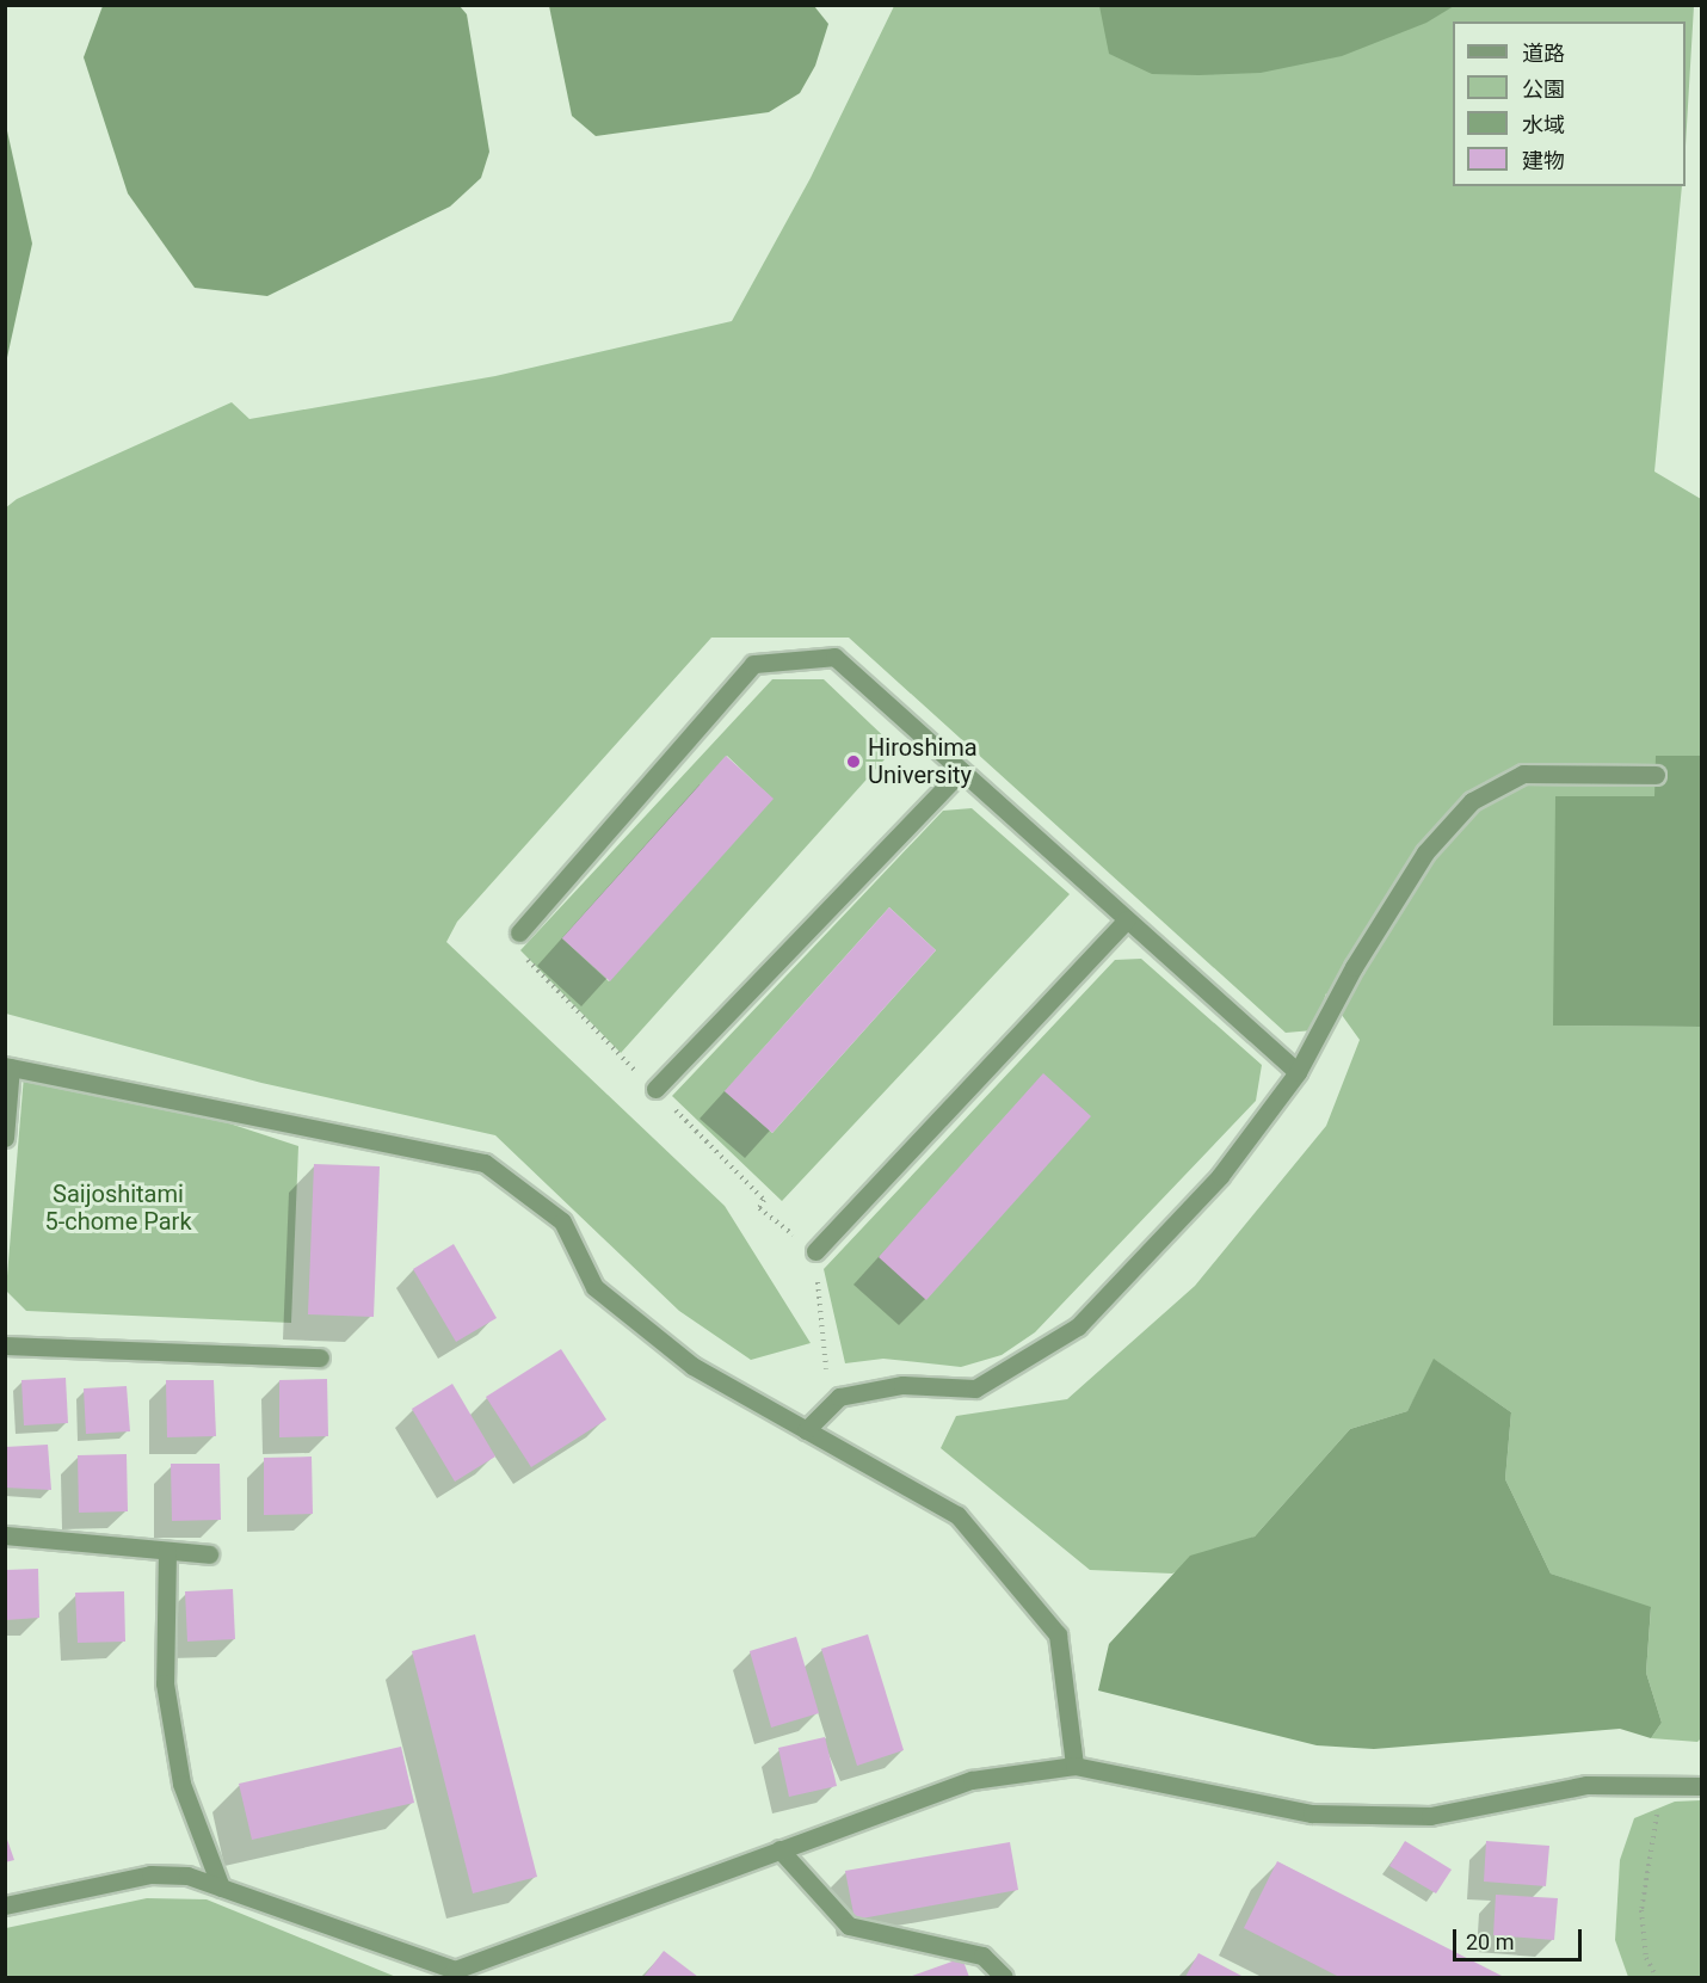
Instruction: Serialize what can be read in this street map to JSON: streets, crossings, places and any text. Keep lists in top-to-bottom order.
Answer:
{
  "parks": ["Saijoshitami 5-chome Park"],
  "places": ["Hiroshima University"],
  "legend": [
    "道路",
    "公園",
    "水域",
    "建物"
  ],
  "scale_bar": "20 m"
}
